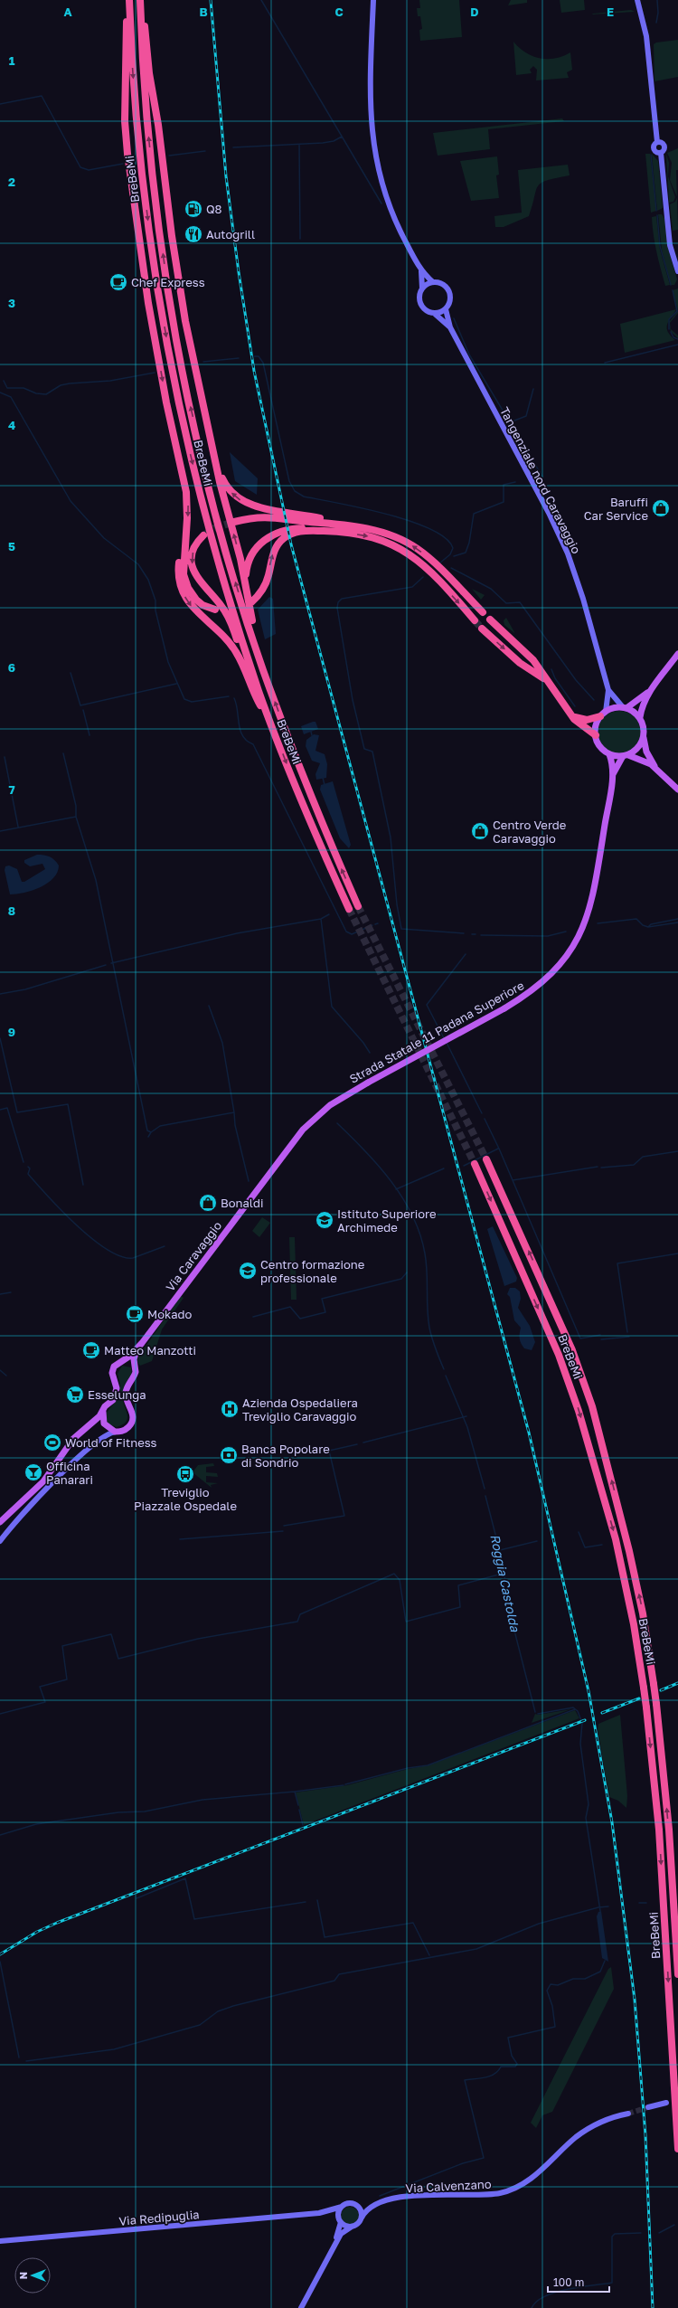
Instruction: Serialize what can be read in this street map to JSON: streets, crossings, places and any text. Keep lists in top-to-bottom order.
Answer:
{
  "streets": {
    "highway": ["BreBeMi"],
    "main road": [
      "Tangenziale nord Caravaggio",
      "Strada Statale 11 Padana Superiore",
      "Via Caravaggio",
      "Via Calvenzano",
      "Via Redipuglia"
    ]
  },
  "crossings": [
    ["Tangenziale nord Caravaggio", "Strada Statale 11 Padana Superiore"],
    ["Strada Statale 11 Padana Superiore", "Via Caravaggio"],
    ["Via Calvenzano", "Via Redipuglia"]
  ],
  "water": ["Roggia Castolda"],
  "places": {
    "fuel station": ["Q8"],
    "restaurant": ["Autogrill"],
    "cafe": ["Chef Express", "Mokado", "Matteo Manzotti"],
    "shop": ["Baruffi Car Service", "Centro Verde Caravaggio", "Bonaldi"],
    "school or university": ["Istituto Superiore Archimede", "Centro formazione professionale"],
    "supermarket": ["Esselunga"],
    "hospital": ["Azienda Ospedaliera Treviglio Caravaggio"],
    "sports": ["World of Fitness"],
    "bank": ["Banca Popolare di Sondrio"],
    "bar": ["Officina Panarari"],
    "bus stop": ["Treviglio Piazzale Ospedale"]
  },
  "scale_bar": "100 m",
  "north": "left",
  "grid": {
    "columns": [
      "A",
      "B",
      "C",
      "D",
      "E"
    ],
    "rows": [
      "1",
      "2",
      "3",
      "4",
      "5",
      "6",
      "7",
      "8",
      "9"
    ]
  }
}
